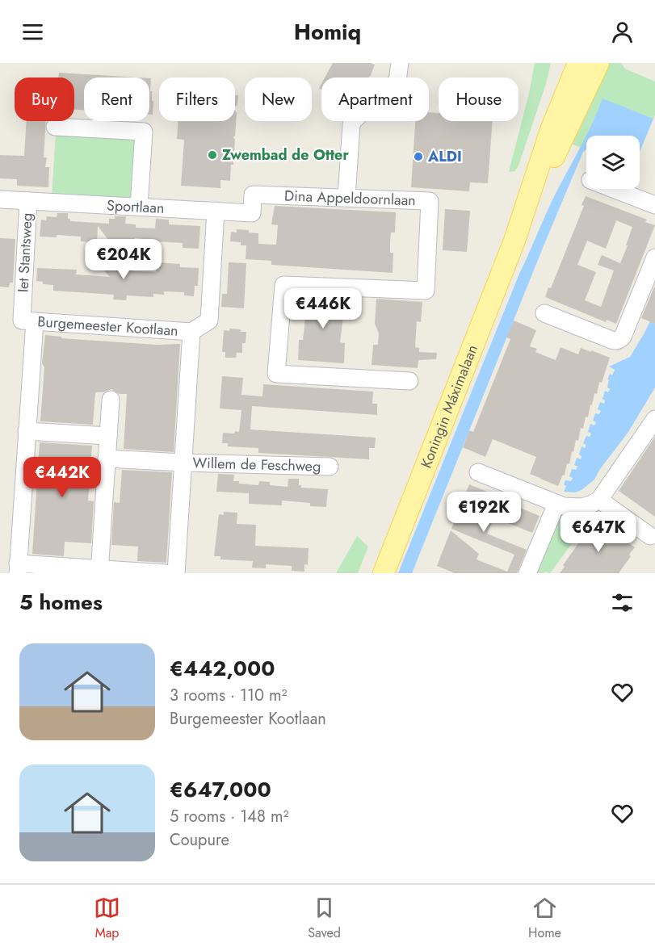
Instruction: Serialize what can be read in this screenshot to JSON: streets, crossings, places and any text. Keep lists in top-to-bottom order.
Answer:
{
  "streets": {
    "main road": ["Koningin Máximalaan"],
    "street": [
      "Dina Appeldoornlaan",
      "Sportlaan",
      "Iet Stantsweg",
      "Burgemeester Kootlaan",
      "Willem de Feschweg"
    ]
  },
  "crossings": [
    ["Dina Appeldoornlaan", "Sportlaan"],
    ["Sportlaan", "Iet Stantsweg"],
    ["Iet Stantsweg", "Burgemeester Kootlaan"],
    ["Burgemeester Kootlaan", "Willem de Feschweg"]
  ],
  "places": ["Zwembad de Otter", "ALDI"],
  "page": {
    "header": "Homiq",
    "chip": [
      "Buy",
      "Rent",
      "Filters",
      "New",
      "Apartment",
      "House"
    ],
    "price": [
      "€204K",
      "€446K",
      "€442K",
      "€192K",
      "€647K"
    ],
    "heading": "5 homes",
    "list": [
      {
        "name": "€442,000",
        "note": "3 rooms · 110 m² · Burgemeester Kootlaan"
      },
      {
        "name": "€647,000",
        "note": "5 rooms · 148 m² · Coupure"
      }
    ],
    "tabs": ["Map", "Saved", "Home"]
  }
}
